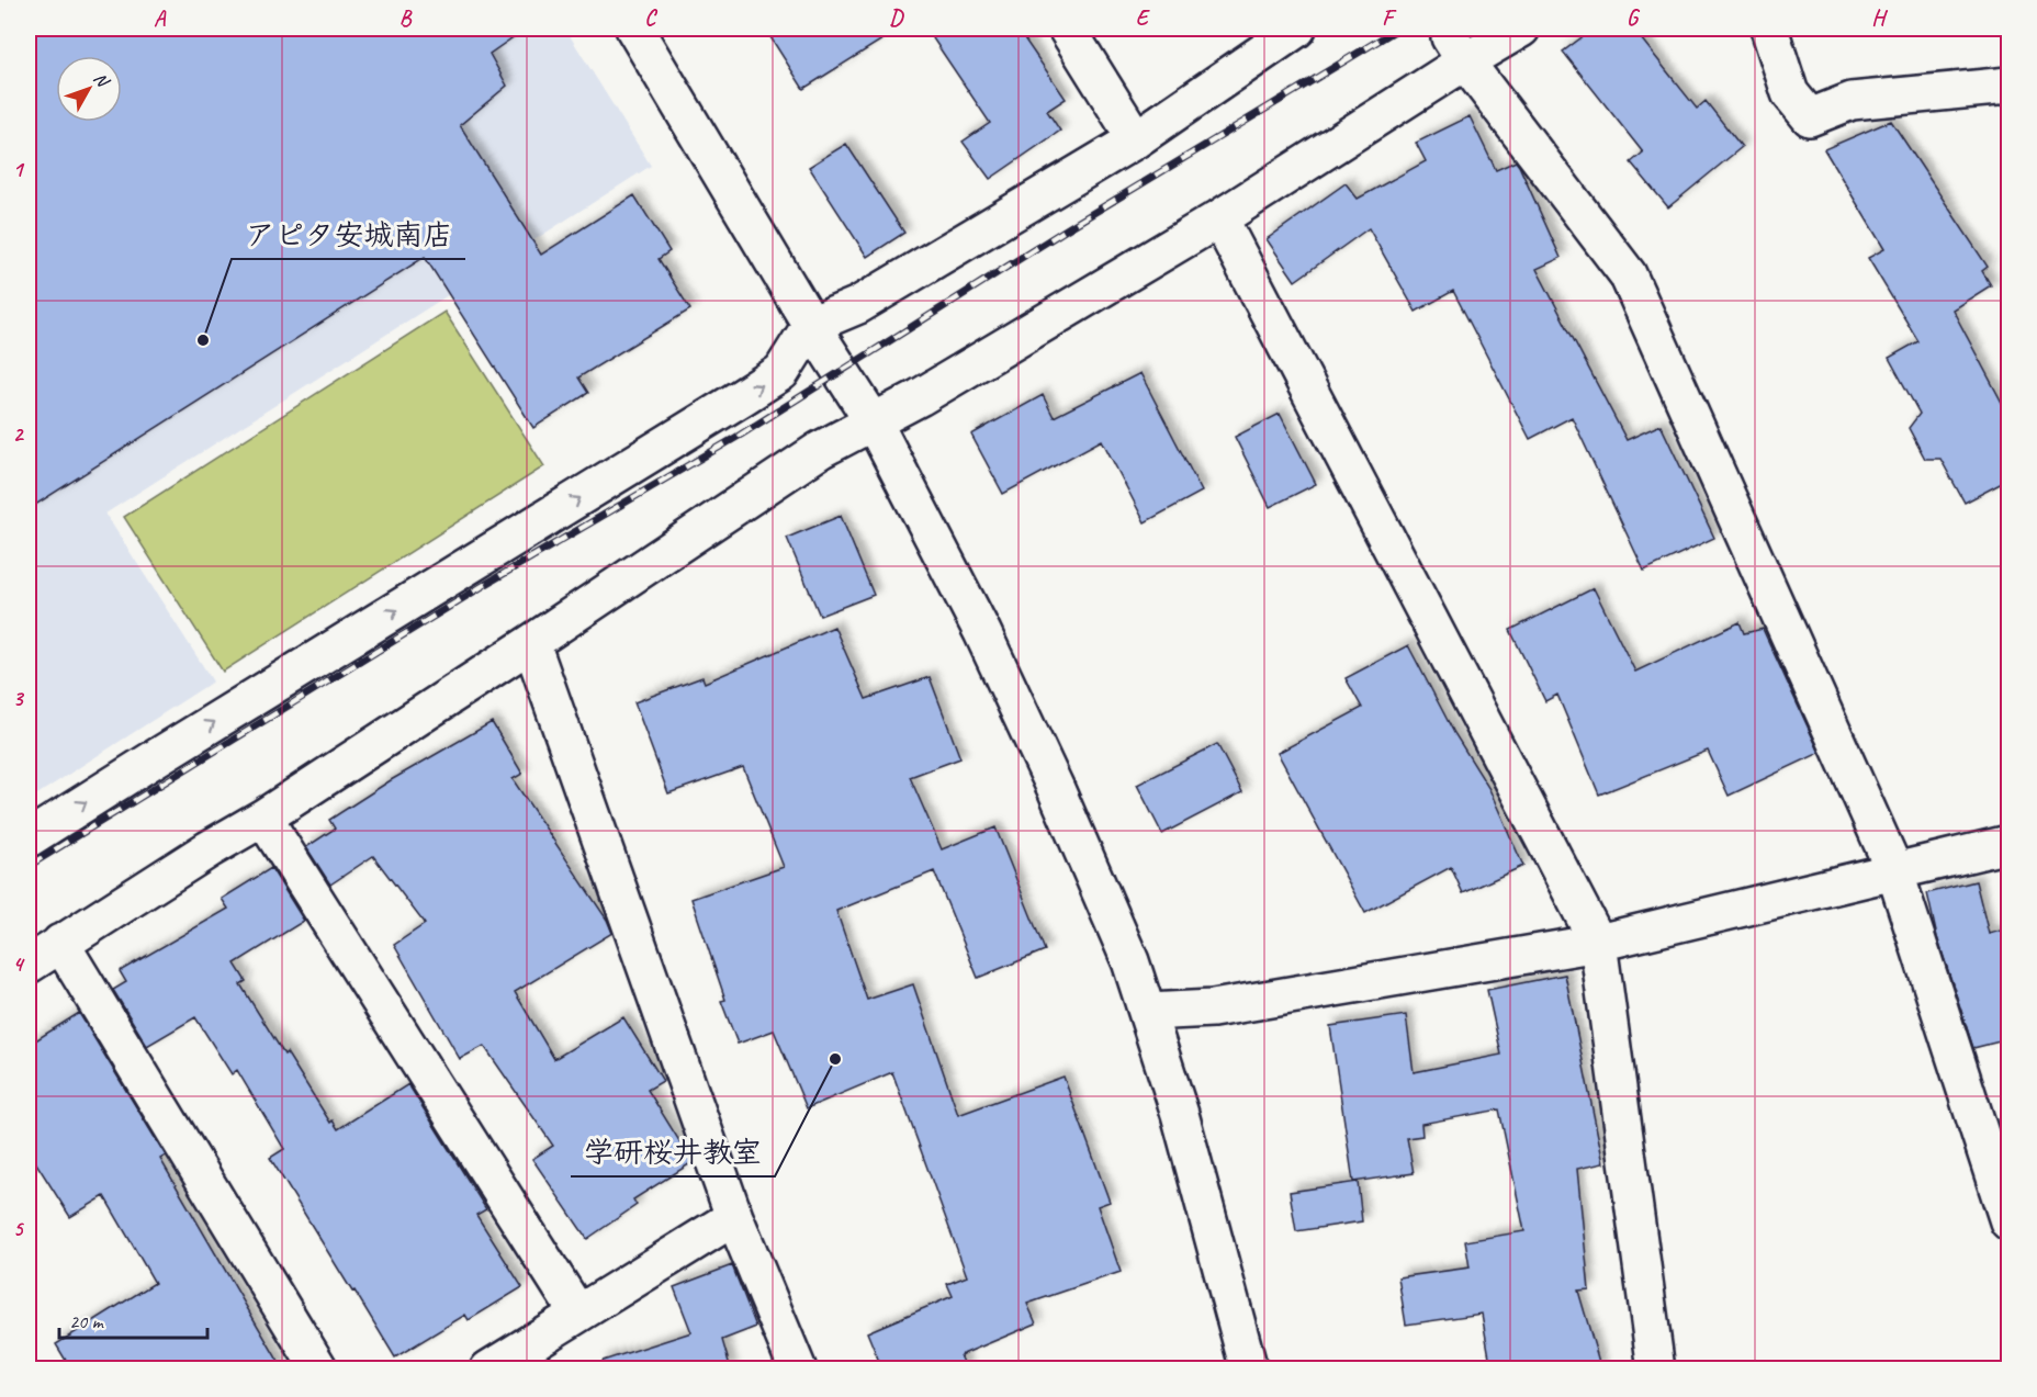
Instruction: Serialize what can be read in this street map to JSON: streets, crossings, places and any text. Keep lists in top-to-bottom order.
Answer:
{
  "places": ["アピタ安城南店", "学研桜井教室"],
  "scale_bar": "20 m",
  "north": "top right",
  "grid": {
    "columns": [
      "A",
      "B",
      "C",
      "D",
      "E",
      "F",
      "G",
      "H"
    ],
    "rows": [
      "1",
      "2",
      "3",
      "4",
      "5"
    ]
  }
}
